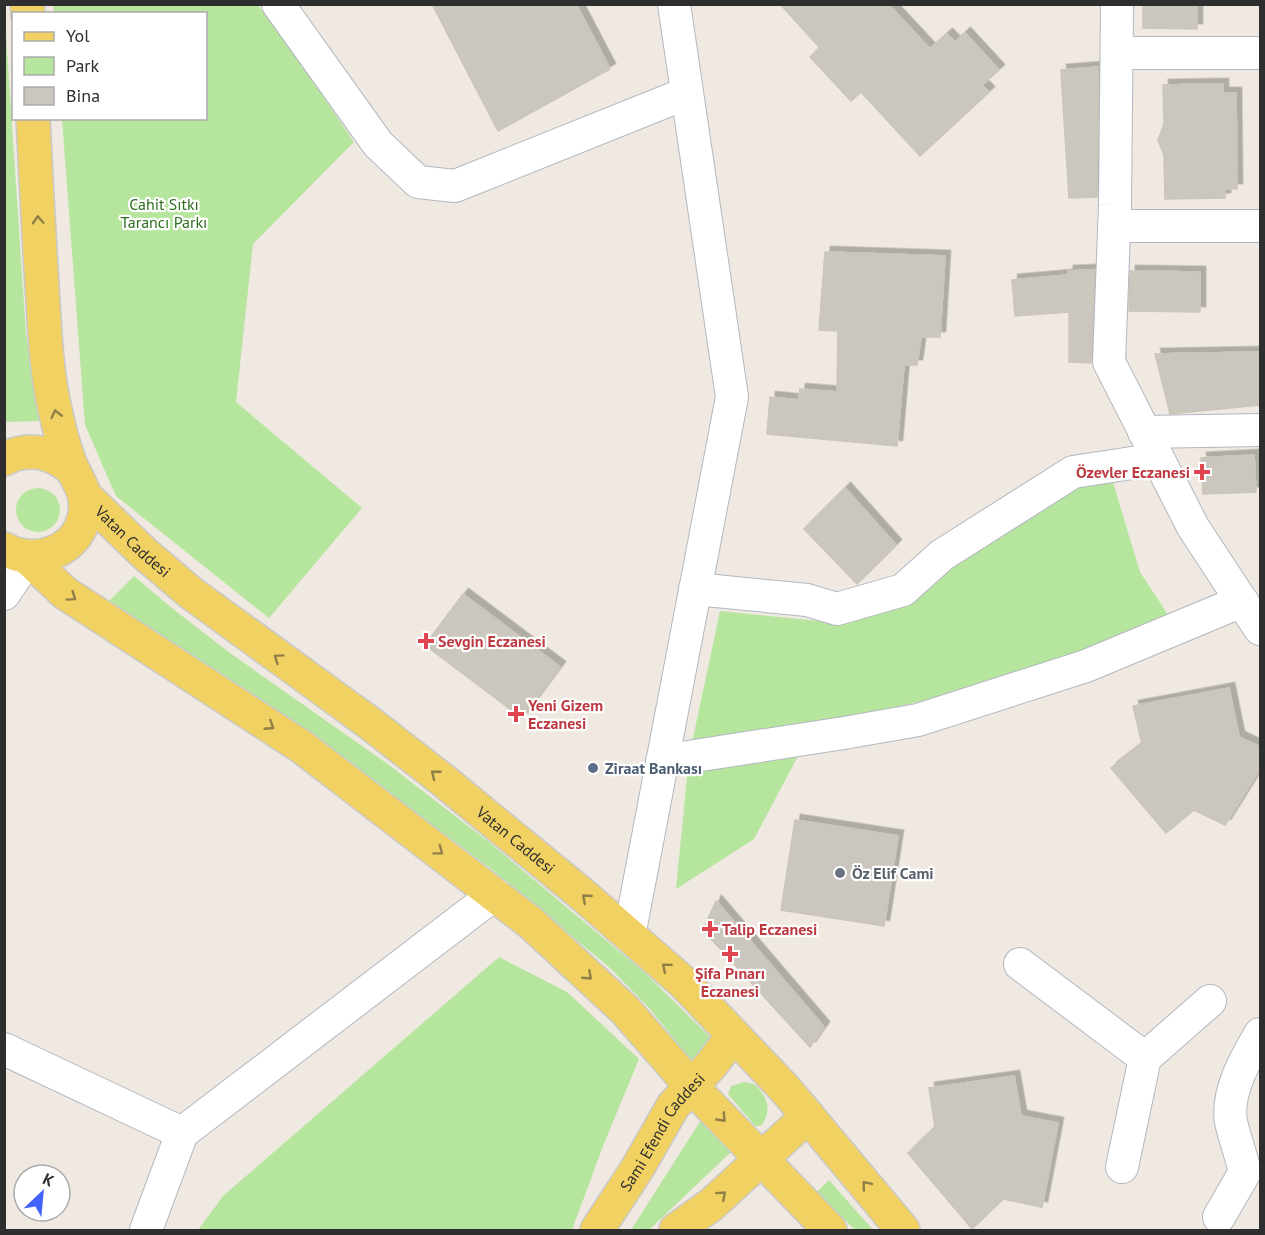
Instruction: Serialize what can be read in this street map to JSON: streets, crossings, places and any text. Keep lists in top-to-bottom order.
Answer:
{
  "streets": {
    "main road": ["Vatan Caddesi", "Sami Efendi Caddesi"]
  },
  "crossings": [
    ["Vatan Caddesi", "Sami Efendi Caddesi"]
  ],
  "parks": ["Cahit Sıtkı Tarancı Parkı"],
  "places": {
    "health": [
      "Özevler Eczanesi",
      "Sevgin Eczanesi",
      "Yeni Gizem Eczanesi",
      "Talip Eczanesi",
      "Şifa Pınarı Eczanesi"
    ],
    "other": ["Ziraat Bankası", "Öz Elif Cami"]
  },
  "legend": ["Yol", "Park", "Bina"],
  "north": "top right"
}
